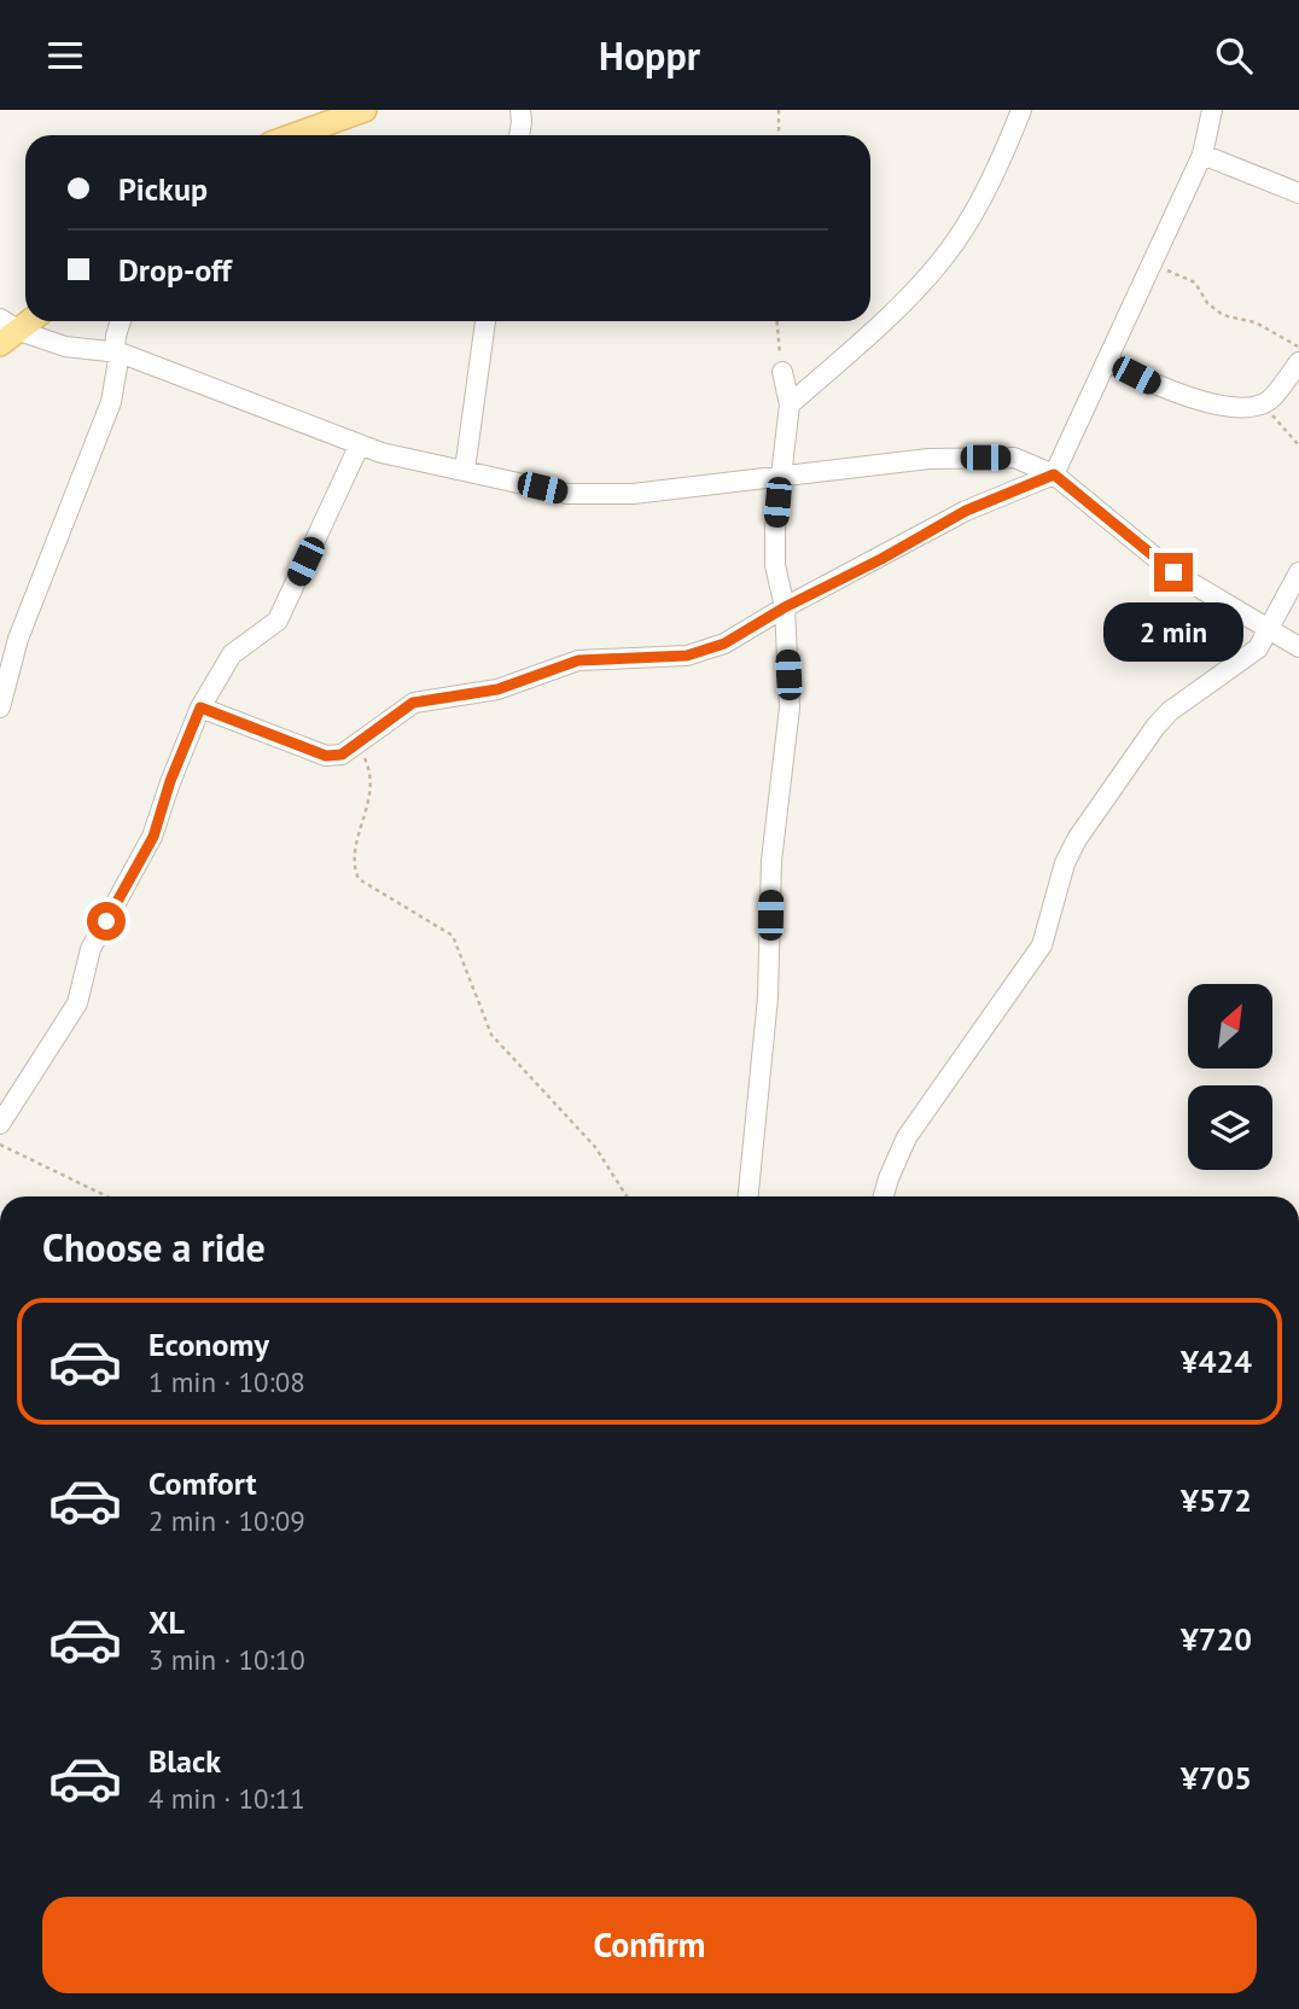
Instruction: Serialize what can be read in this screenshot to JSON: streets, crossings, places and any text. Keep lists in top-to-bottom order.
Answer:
{
  "north": "top right",
  "page": {
    "header": "Hoppr",
    "banner": ["Pickup", "Drop-off"],
    "bubble": "2 min",
    "heading": "Choose a ride",
    "list": [
      {
        "name": "Economy",
        "note": "1 min · 10:08",
        "value": "¥424"
      },
      {
        "name": "Comfort",
        "note": "2 min · 10:09",
        "value": "¥572"
      },
      {
        "name": "XL",
        "note": "3 min · 10:10",
        "value": "¥720"
      },
      {
        "name": "Black",
        "note": "4 min · 10:11",
        "value": "¥705"
      }
    ],
    "buttons": "Confirm"
  }
}
